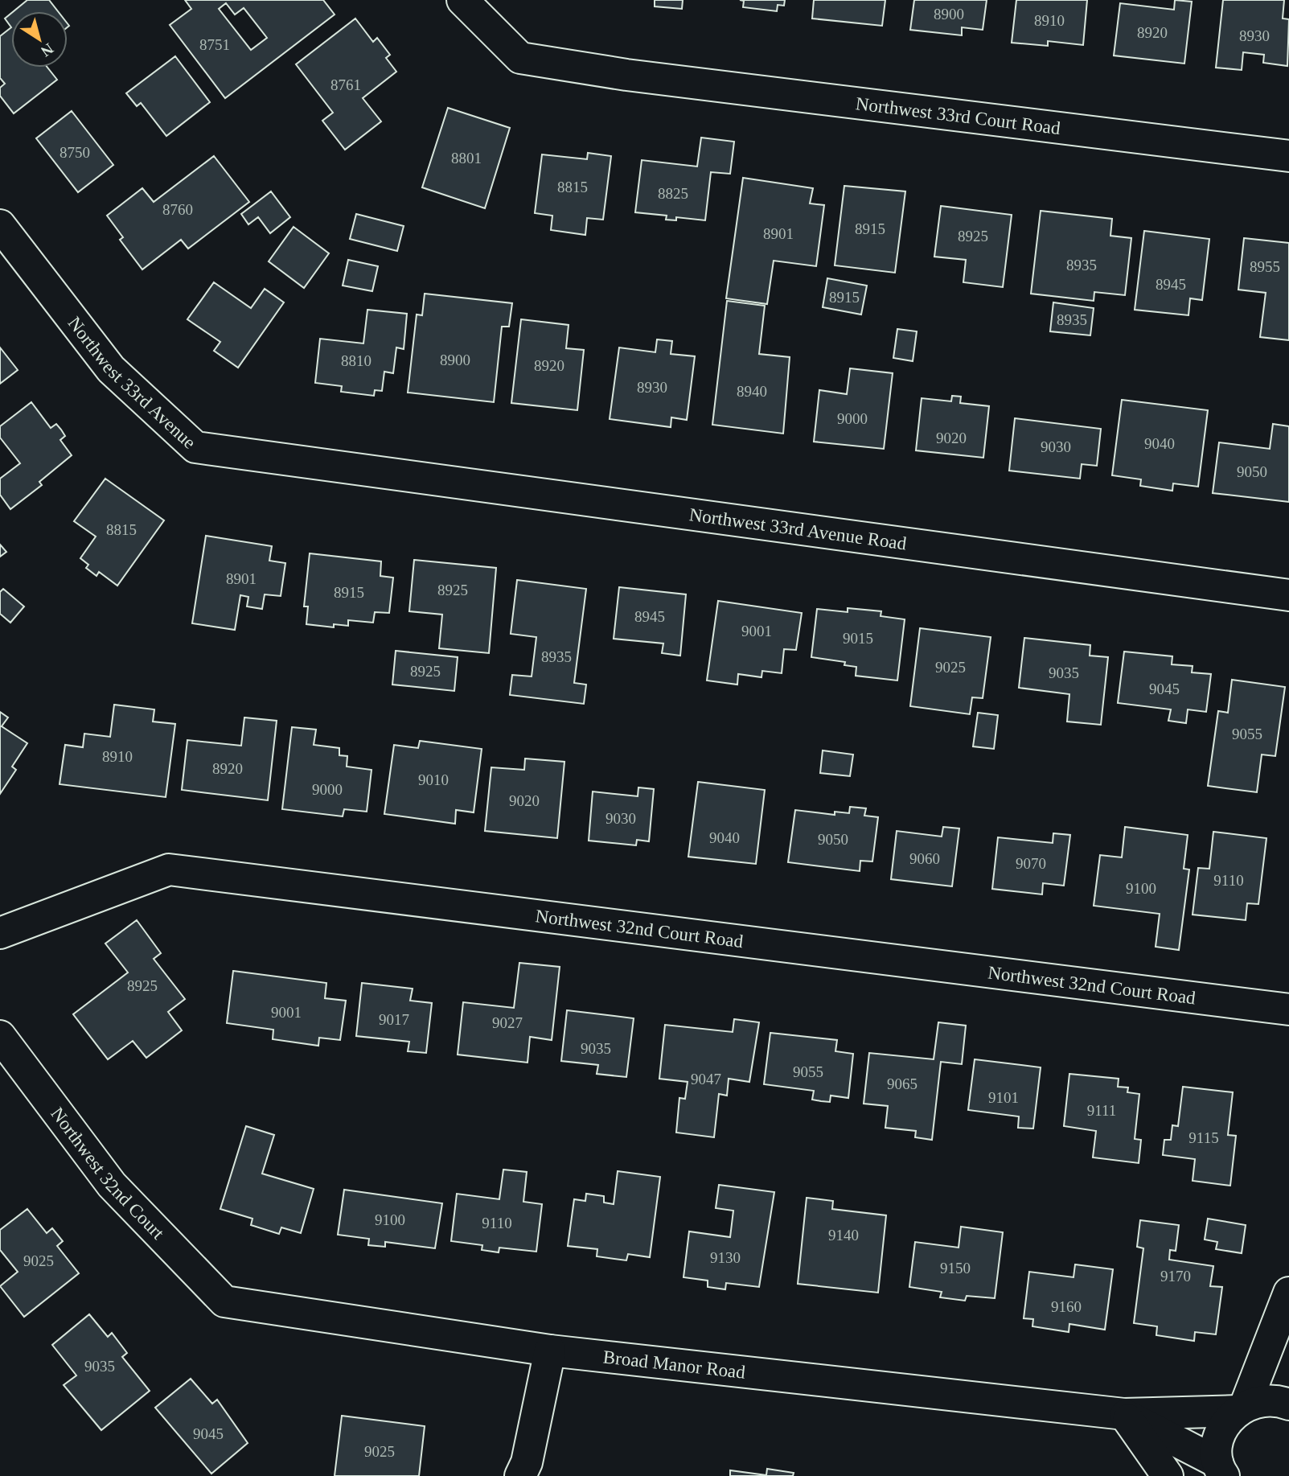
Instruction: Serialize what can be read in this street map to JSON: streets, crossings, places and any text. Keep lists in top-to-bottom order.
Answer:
{
  "streets": {
    "street": [
      "Northwest 33rd Court Road",
      "Northwest 33rd Avenue",
      "Northwest 33rd Avenue Road",
      "Northwest 32nd Court Road",
      "Northwest 32nd Court",
      "Broad Manor Road"
    ]
  },
  "crossings": [
    ["Northwest 33rd Avenue", "Northwest 33rd Avenue Road"],
    ["Northwest 32nd Court", "Broad Manor Road"]
  ],
  "house_numbers": [
    "8900",
    "8910",
    "8920",
    "8930",
    "8751",
    "8761",
    "8750",
    "8801",
    "8815",
    "8825",
    "8760",
    "8915",
    "8901",
    "8925",
    "8935",
    "8955",
    "8945",
    "8915",
    "8935",
    "8900",
    "8810",
    "8920",
    "8930",
    "8940",
    "9000",
    "9020",
    "9040",
    "9030",
    "9050",
    "8815",
    "8901",
    "8925",
    "8915",
    "8945",
    "9001",
    "9015",
    "8935",
    "9025",
    "8925",
    "9035",
    "9045",
    "9055",
    "8910",
    "8920",
    "9010",
    "9000",
    "9020",
    "9030",
    "9040",
    "9050",
    "9060",
    "9070",
    "9110",
    "9100",
    "8925",
    "9001",
    "9017",
    "9027",
    "9035",
    "9055",
    "9047",
    "9065",
    "9101",
    "9111",
    "9115",
    "9100",
    "9110",
    "9140",
    "9130",
    "9025",
    "9150",
    "9170",
    "9160",
    "9035",
    "9045",
    "9025"
  ],
  "north": "bottom right"
}
